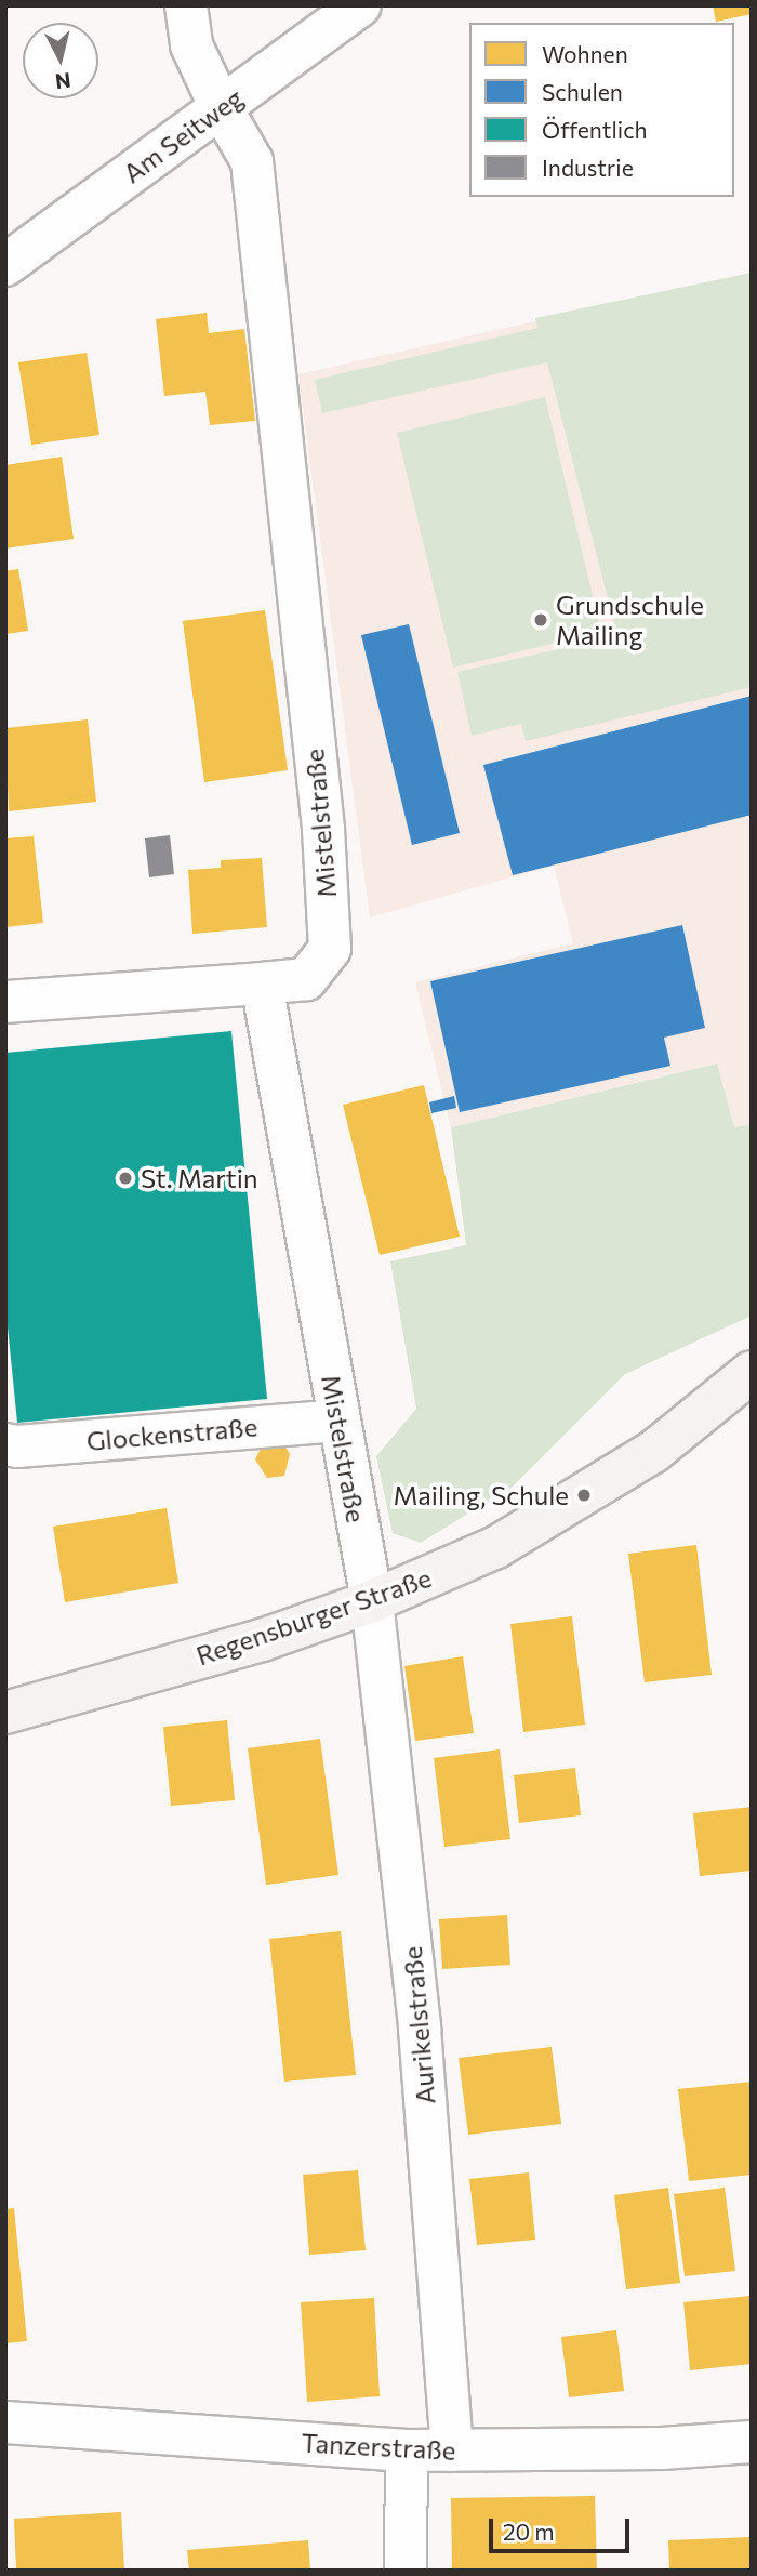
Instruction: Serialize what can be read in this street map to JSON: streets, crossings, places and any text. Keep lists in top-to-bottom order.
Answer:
{
  "streets": {
    "street": [
      "Am Seitweg",
      "Mistelstraße",
      "Glockenstraße",
      "Regensburger Straße",
      "Aurikelstraße",
      "Tanzerstraße"
    ]
  },
  "crossings": [
    ["Am Seitweg", "Mistelstraße"],
    ["Mistelstraße", "Glockenstraße"],
    ["Mistelstraße", "Regensburger Straße"],
    ["Mistelstraße", "Aurikelstraße"],
    ["Regensburger Straße", "Aurikelstraße"],
    ["Aurikelstraße", "Tanzerstraße"]
  ],
  "places": ["Grundschule Mailing", "St. Martin", "Mailing, Schule"],
  "legend": [
    "Wohnen",
    "Schulen",
    "Öffentlich",
    "Industrie"
  ],
  "scale_bar": "20 m",
  "north": "bottom"
}
